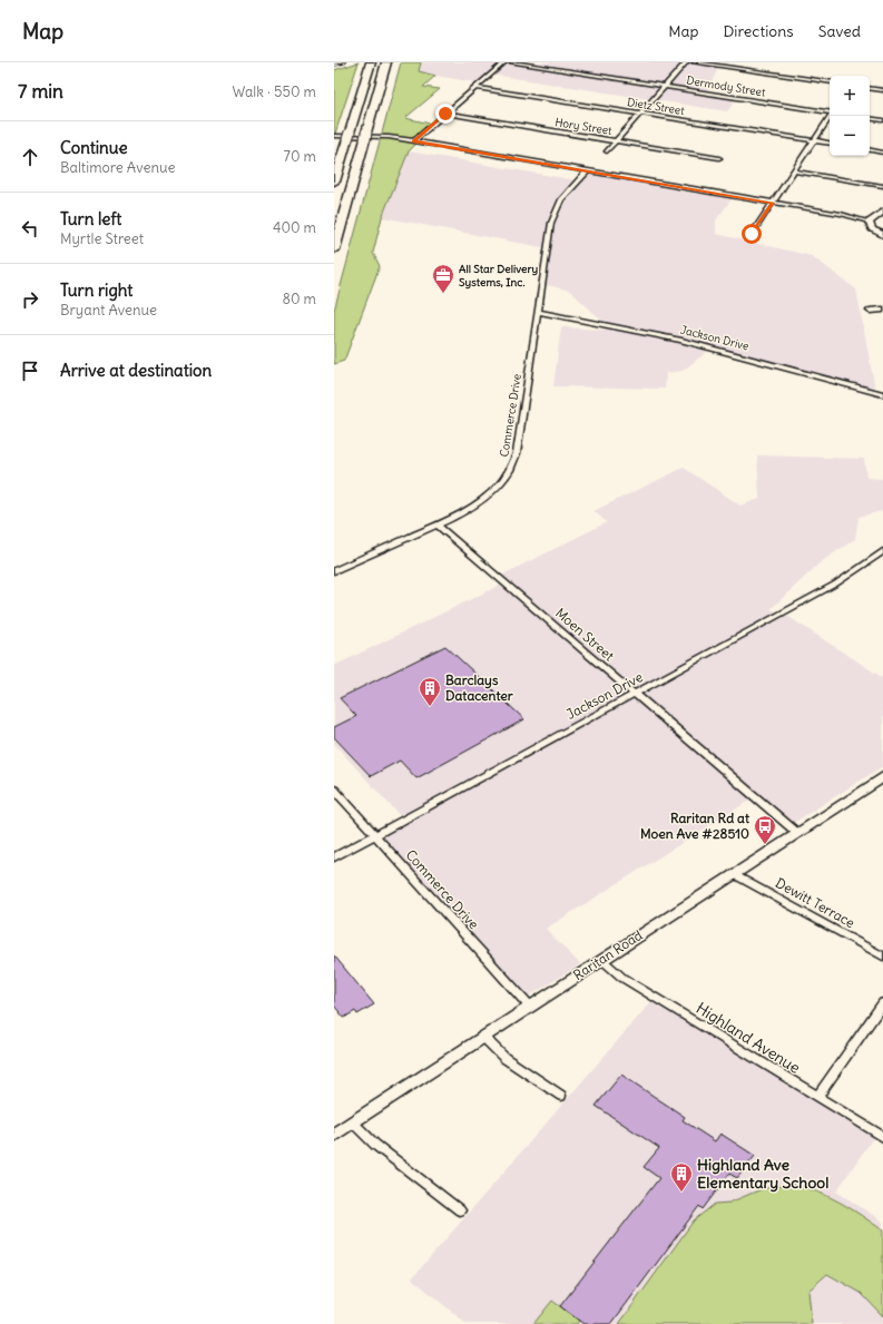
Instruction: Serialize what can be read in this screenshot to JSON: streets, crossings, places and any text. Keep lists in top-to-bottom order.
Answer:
{
  "streets": {
    "main road": ["Raritan Road"],
    "street": [
      "Dermody Street",
      "Dietz Street",
      "Hory Street",
      "Jackson Drive",
      "Commerce Drive",
      "Moen Street",
      "Dewitt Terrace",
      "Highland Avenue"
    ]
  },
  "crossings": [
    ["Jackson Drive", "Commerce Drive"],
    ["Jackson Drive", "Moen Street"],
    ["Commerce Drive", "Moen Street"],
    ["Commerce Drive", "Raritan Road"],
    ["Moen Street", "Raritan Road"],
    ["Dewitt Terrace", "Raritan Road"],
    ["Raritan Road", "Highland Avenue"]
  ],
  "places": {
    "office": ["All Star Delivery Systems, Inc."],
    "building": ["Barclays Datacenter", "Highland Ave Elementary School"],
    "bus stop": ["Raritan Rd at Moen Ave #28510"]
  },
  "page": {
    "header": "Map",
    "nav": ["Map", "Directions", "Saved"],
    "heading": ["7 min", "Walk · 550 m"],
    "map_buttons": ["+", "−"],
    "list": [
      ["Continue", "Baltimore Avenue", "70 m"],
      ["Turn left", "Myrtle Street", "400 m"],
      ["Turn right", "Bryant Avenue", "80 m"],
      "Arrive at destination"
    ]
  }
}
